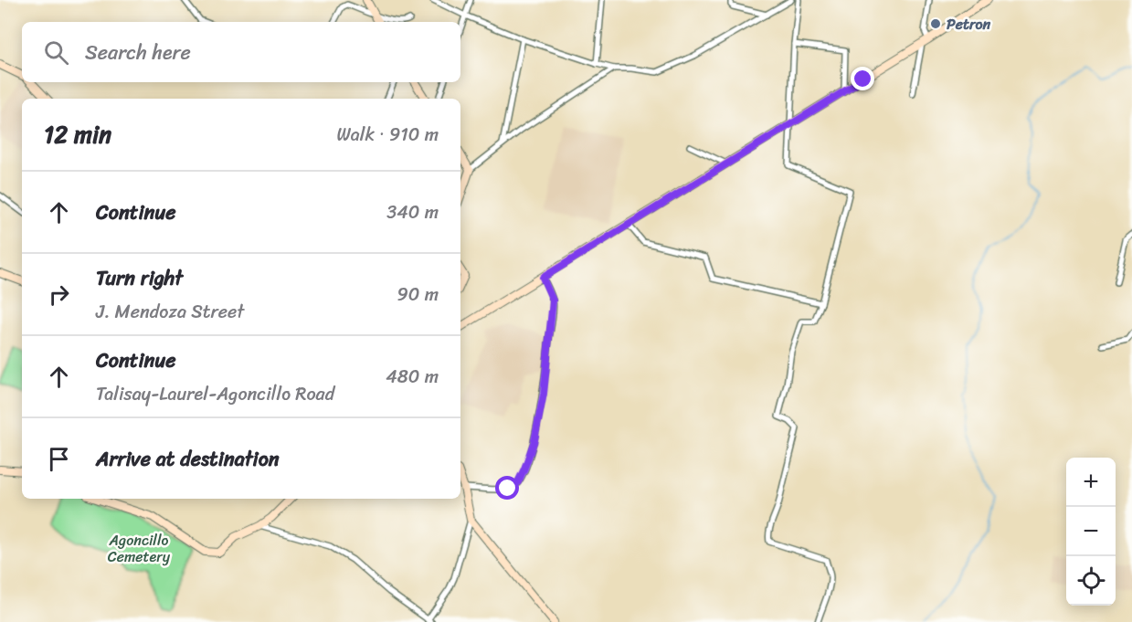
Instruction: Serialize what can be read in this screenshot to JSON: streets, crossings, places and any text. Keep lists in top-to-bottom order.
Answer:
{
  "parks": ["Agoncillo Cemetery"],
  "places": ["Petron"],
  "page": {
    "search": "Search here",
    "heading": ["12 min", "Walk · 910 m"],
    "list": [
      ["Continue", "340 m"],
      ["Turn right", "J. Mendoza Street", "90 m"],
      ["Continue", "Talisay-Laurel-Agoncillo Road", "480 m"],
      "Arrive at destination"
    ],
    "map_buttons": ["+", "−"]
  }
}
